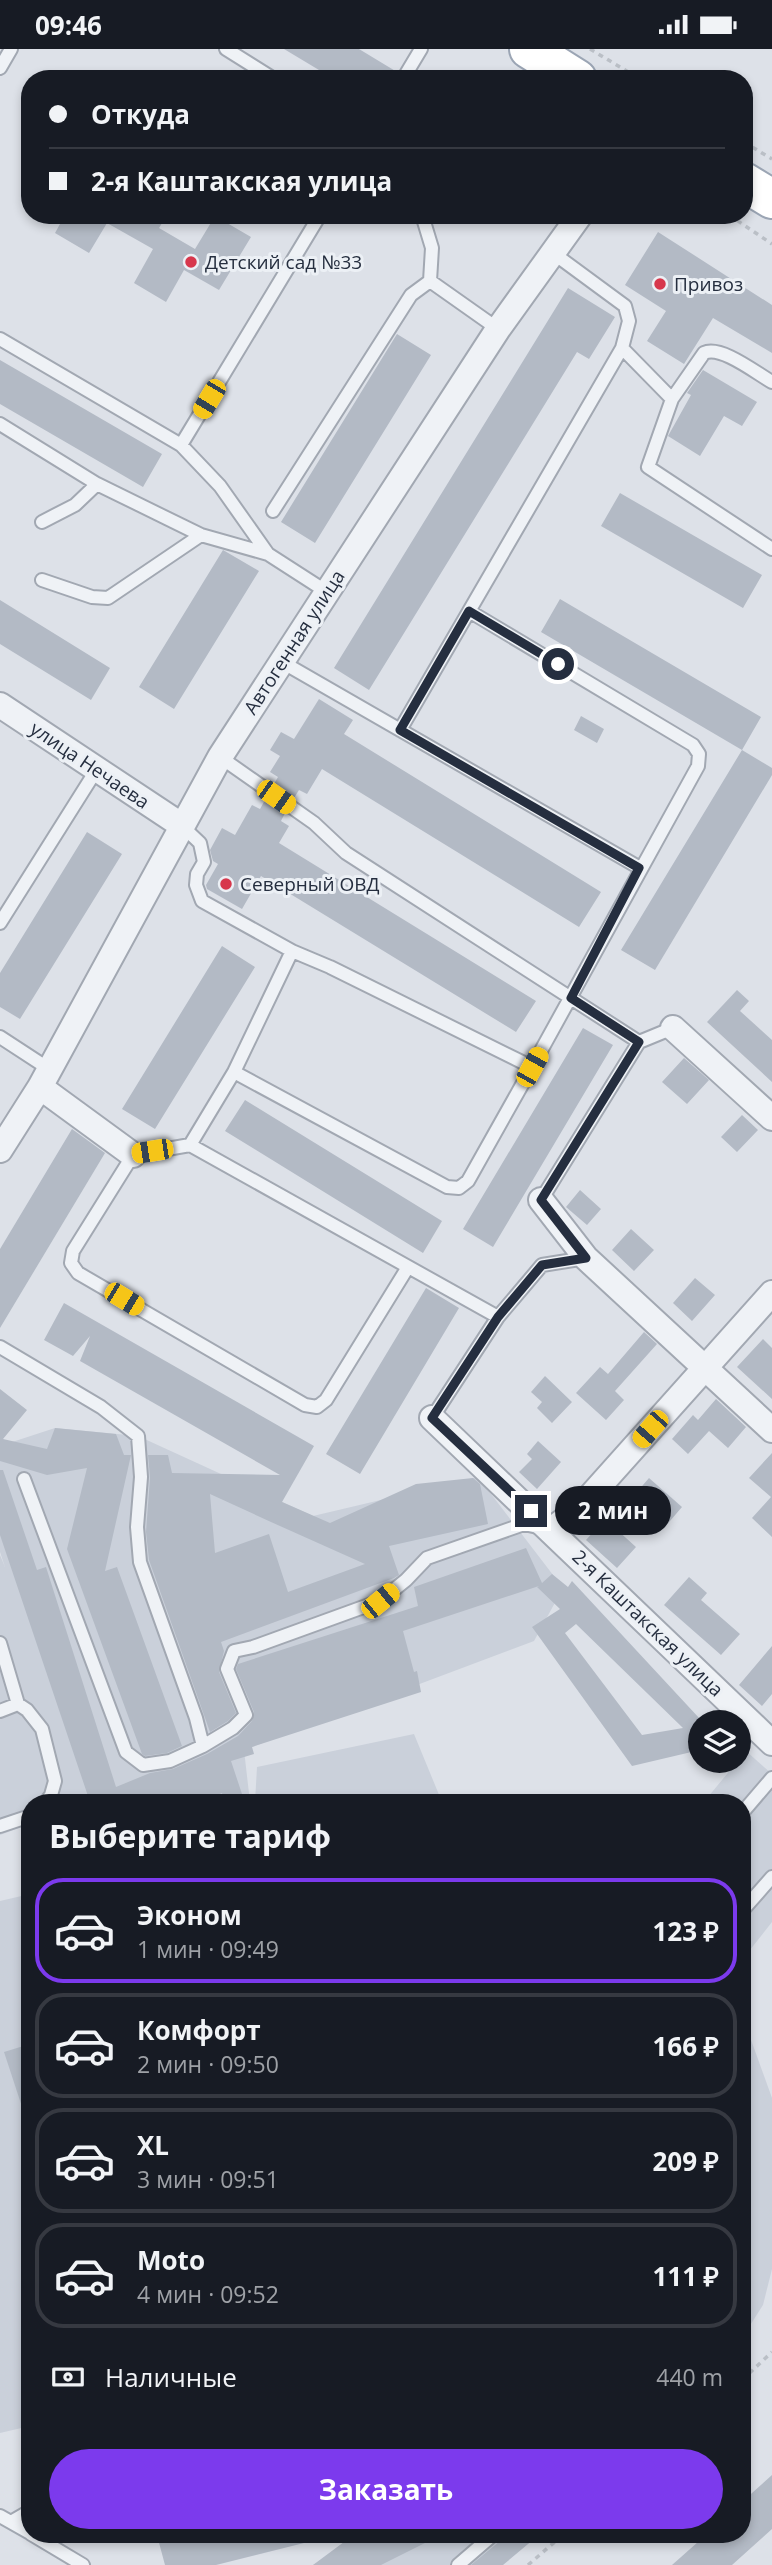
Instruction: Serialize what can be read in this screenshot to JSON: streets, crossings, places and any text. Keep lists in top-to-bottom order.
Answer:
{
  "streets": {
    "street": ["Автогенная улица", "улица Нечаева", "2-я Каштакская улица"]
  },
  "crossings": [
    ["Автогенная улица", "улица Нечаева"]
  ],
  "places": ["Детский сад №33", "Привоз", "Северный ОВД"],
  "page": {
    "status": "09:46",
    "banner": ["Откуда", "2-я Каштакская улица"],
    "bubble": "2 мин",
    "heading": "Выберите тариф",
    "list": [
      {
        "name": "Эконом",
        "note": "1 мин · 09:49",
        "value": "123 ₽"
      },
      {
        "name": "Комфорт",
        "note": "2 мин · 09:50",
        "value": "166 ₽"
      },
      {
        "name": "XL",
        "note": "3 мин · 09:51",
        "value": "209 ₽"
      },
      {
        "name": "Moto",
        "note": "4 мин · 09:52",
        "value": "111 ₽"
      }
    ],
    "pay": ["Наличные", "440 m"],
    "buttons": "Заказать"
  }
}
